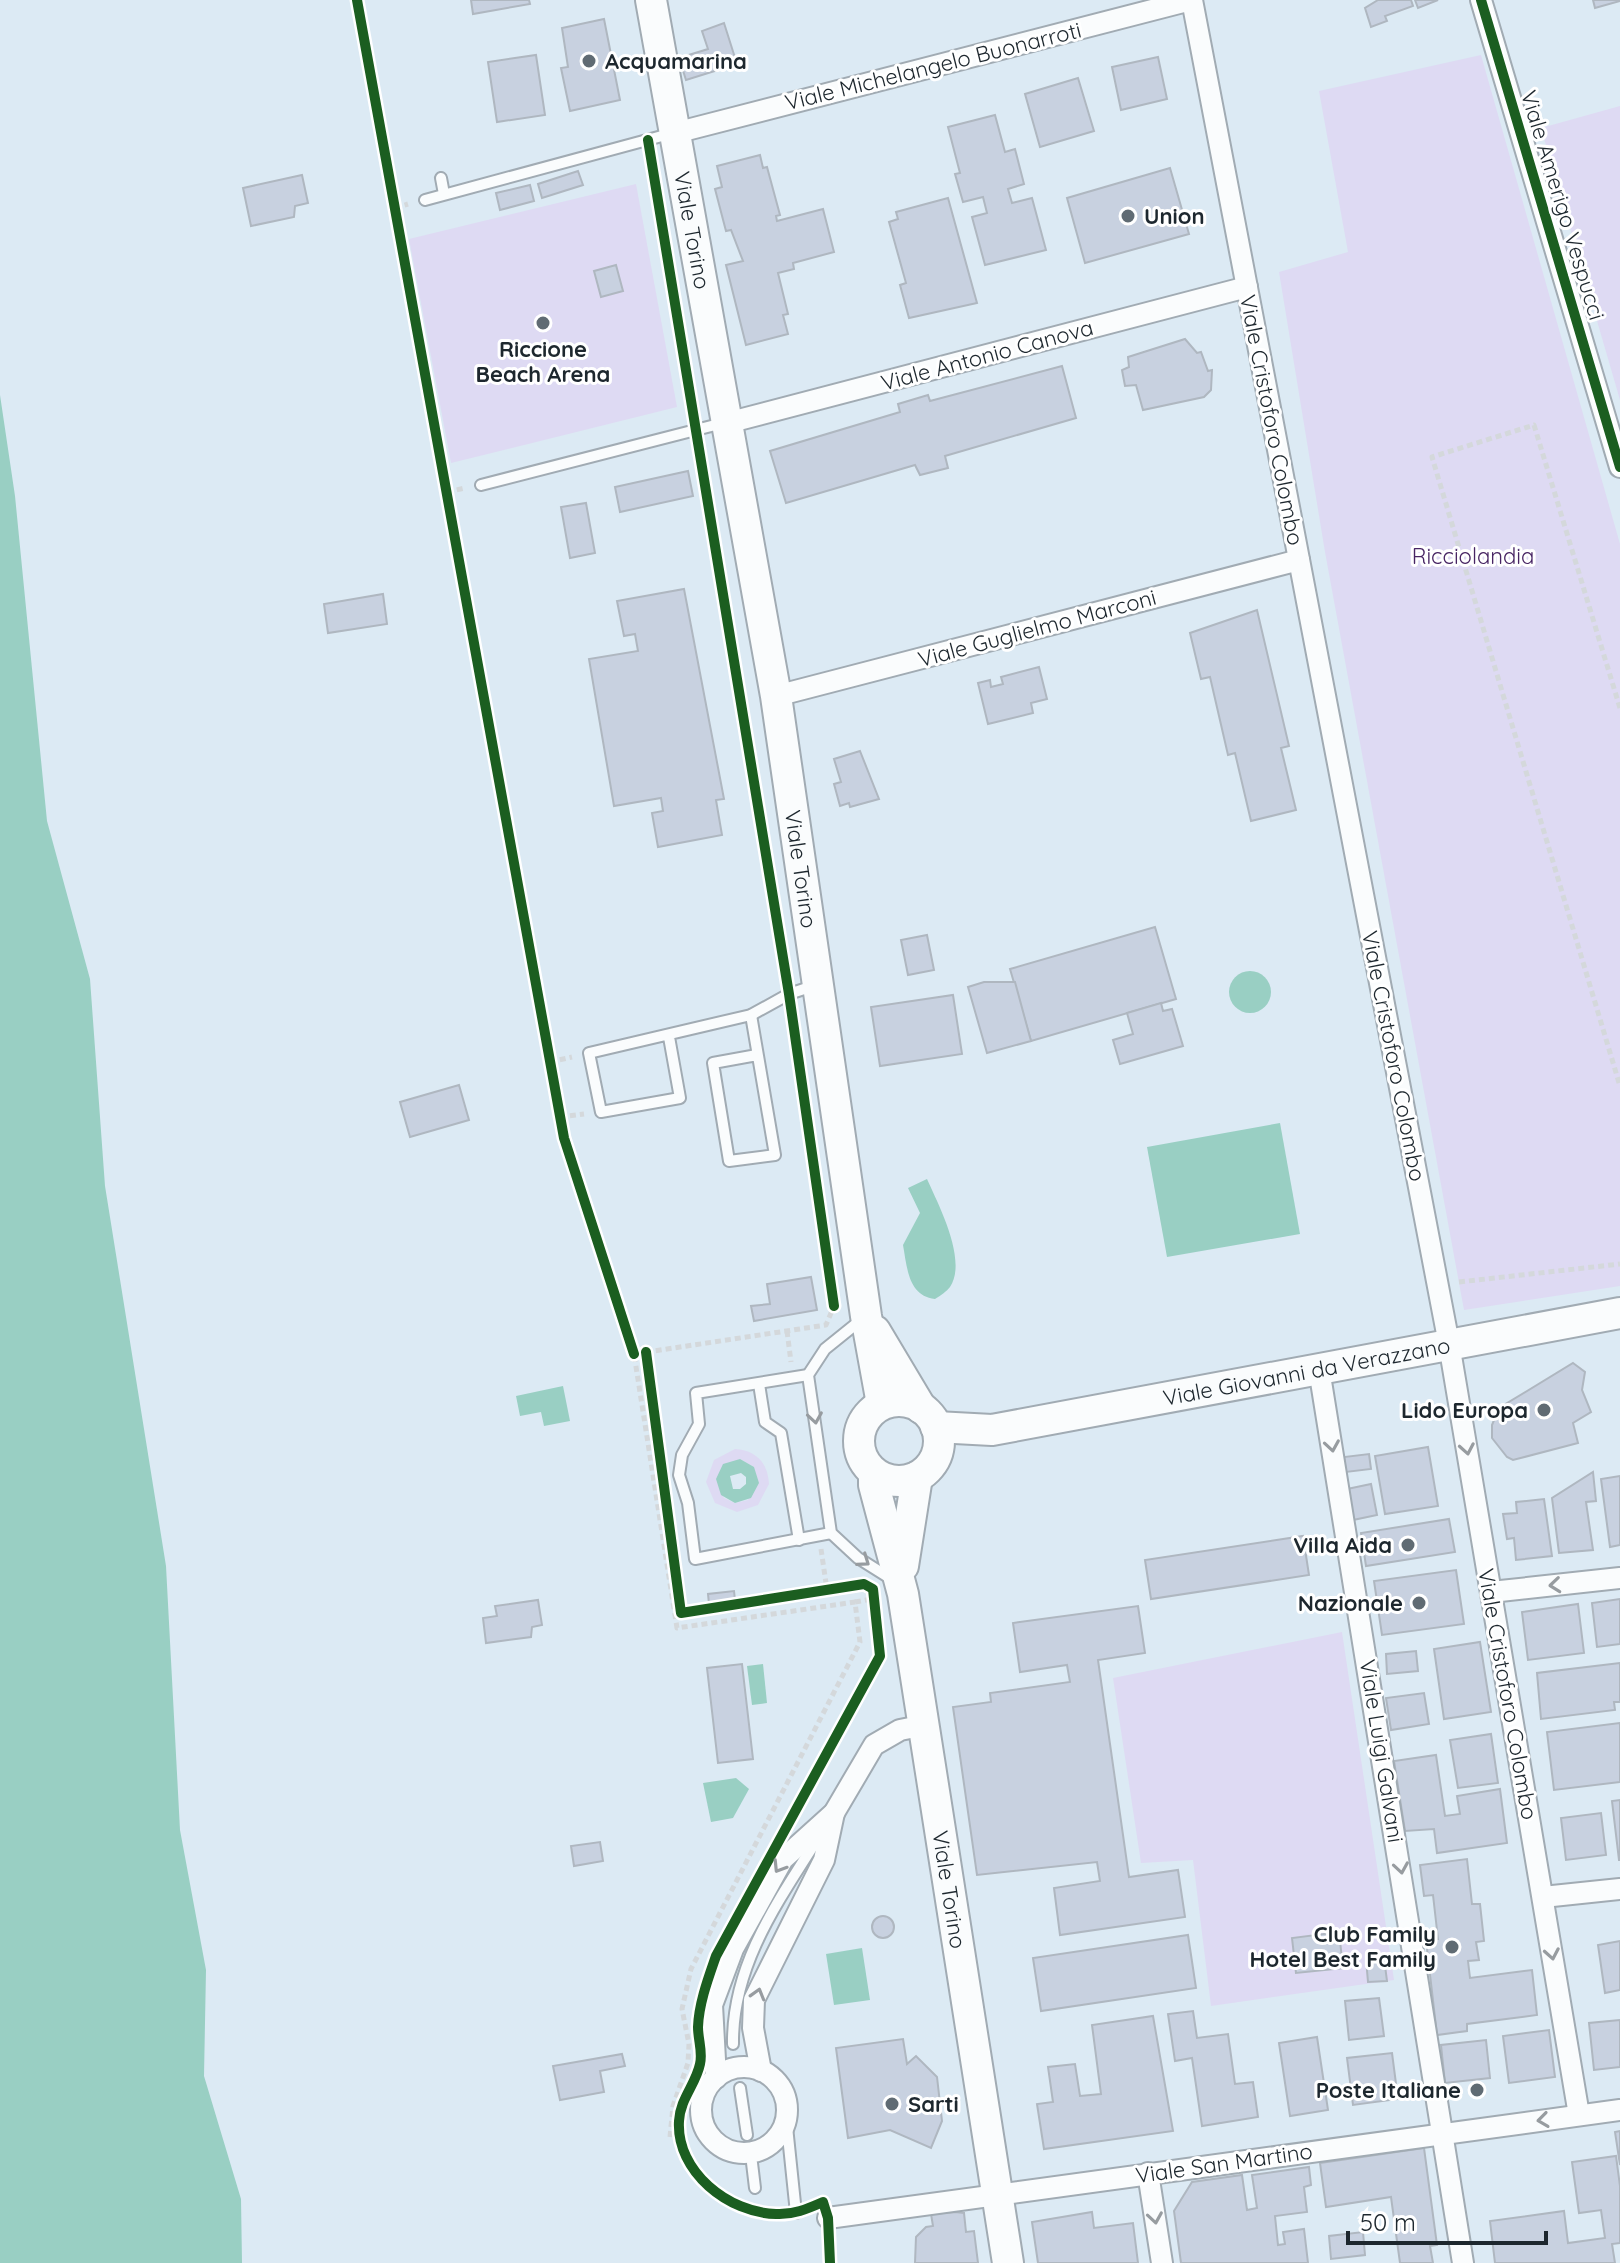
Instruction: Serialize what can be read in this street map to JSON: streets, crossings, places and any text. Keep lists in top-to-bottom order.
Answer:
{
  "streets": {
    "street": [
      "Viale Michelangelo Buonarroti",
      "Viale Amerigo Vespucci",
      "Viale Torino",
      "Viale Antonio Canova",
      "Viale Cristoforo Colombo",
      "Viale Guglielmo Marconi",
      "Viale Giovanni da Verazzano",
      "Viale Luigi Galvani",
      "Viale San Martino"
    ]
  },
  "crossings": [
    ["Viale Michelangelo Buonarroti", "Viale Torino"],
    ["Viale Michelangelo Buonarroti", "Viale Cristoforo Colombo"],
    ["Viale Torino", "Viale Antonio Canova"],
    ["Viale Torino", "Viale Guglielmo Marconi"],
    ["Viale Torino", "Viale Giovanni da Verazzano"],
    ["Viale Torino", "Viale San Martino"],
    ["Viale Antonio Canova", "Viale Cristoforo Colombo"],
    ["Viale Cristoforo Colombo", "Viale Guglielmo Marconi"],
    ["Viale Cristoforo Colombo", "Viale Giovanni da Verazzano"],
    ["Viale Cristoforo Colombo", "Viale San Martino"],
    ["Viale Giovanni da Verazzano", "Viale Luigi Galvani"],
    ["Viale Luigi Galvani", "Viale San Martino"]
  ],
  "one_way": ["Viale Luigi Galvani"],
  "parks": ["Ricciolandia"],
  "places": [
    "Acquamarina",
    "Union",
    "Riccione Beach Arena",
    "Lido Europa",
    "Villa Aida",
    "Nazionale",
    "Club Family Hotel Best Family",
    "Poste Italiane",
    "Sarti"
  ],
  "scale_bar": "50 m"
}
